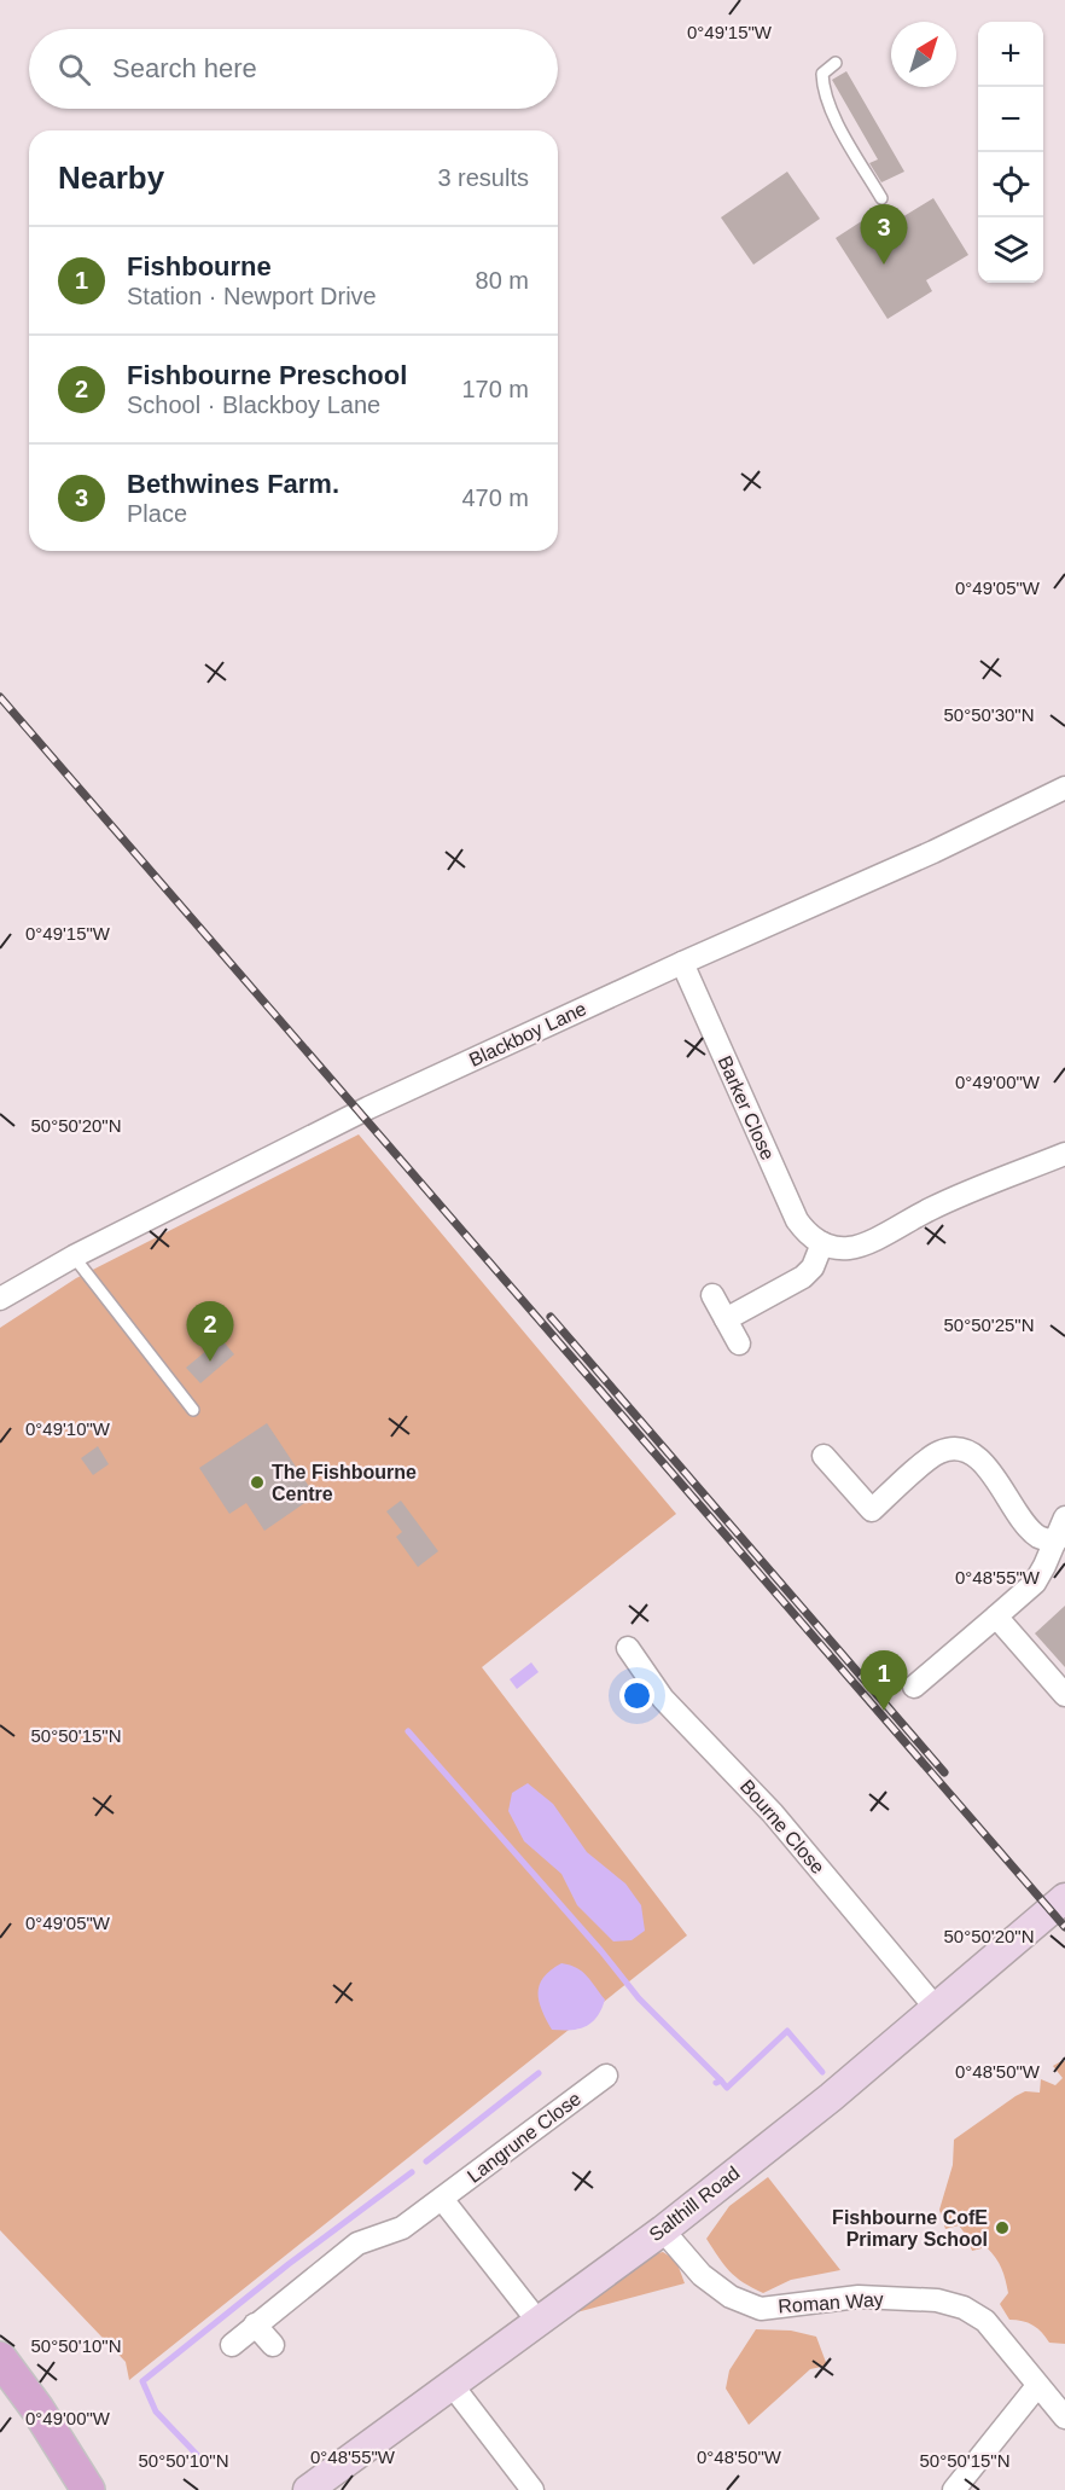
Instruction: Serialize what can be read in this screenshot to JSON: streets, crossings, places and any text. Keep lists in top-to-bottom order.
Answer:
{
  "streets": {
    "street": [
      "Blackboy Lane",
      "Barker Close",
      "Bourne Close",
      "Langrune Close",
      "Salthill Road",
      "Roman Way"
    ]
  },
  "crossings": [
    ["Blackboy Lane", "Barker Close"],
    ["Bourne Close", "Salthill Road"],
    ["Salthill Road", "Roman Way"]
  ],
  "places": ["The Fishbourne Centre", "Fishbourne CofE Primary School"],
  "north": "top right",
  "page": {
    "map_buttons": ["+", "−"],
    "search": "Search here",
    "heading": ["Nearby", "3 results"],
    "pins": ["3", "2", "1"],
    "list": [
      {
        "mark": "1",
        "name": "Fishbourne",
        "note": "Station · Newport Drive",
        "value": "80 m"
      },
      {
        "mark": "2",
        "name": "Fishbourne Preschool",
        "note": "School · Blackboy Lane",
        "value": "170 m"
      },
      {
        "mark": "3",
        "name": "Bethwines Farm.",
        "note": "Place",
        "value": "470 m"
      }
    ]
  },
  "coordinates": [
    "0°49'15\"W",
    "0°49'05\"W",
    "50°50'30\"N",
    "0°49'00\"W",
    "50°50'20\"N",
    "50°50'25\"N",
    "0°49'10\"W",
    "0°48'55\"W",
    "50°50'15\"N",
    "0°48'50\"W",
    "50°50'10\"N"
  ]
}
